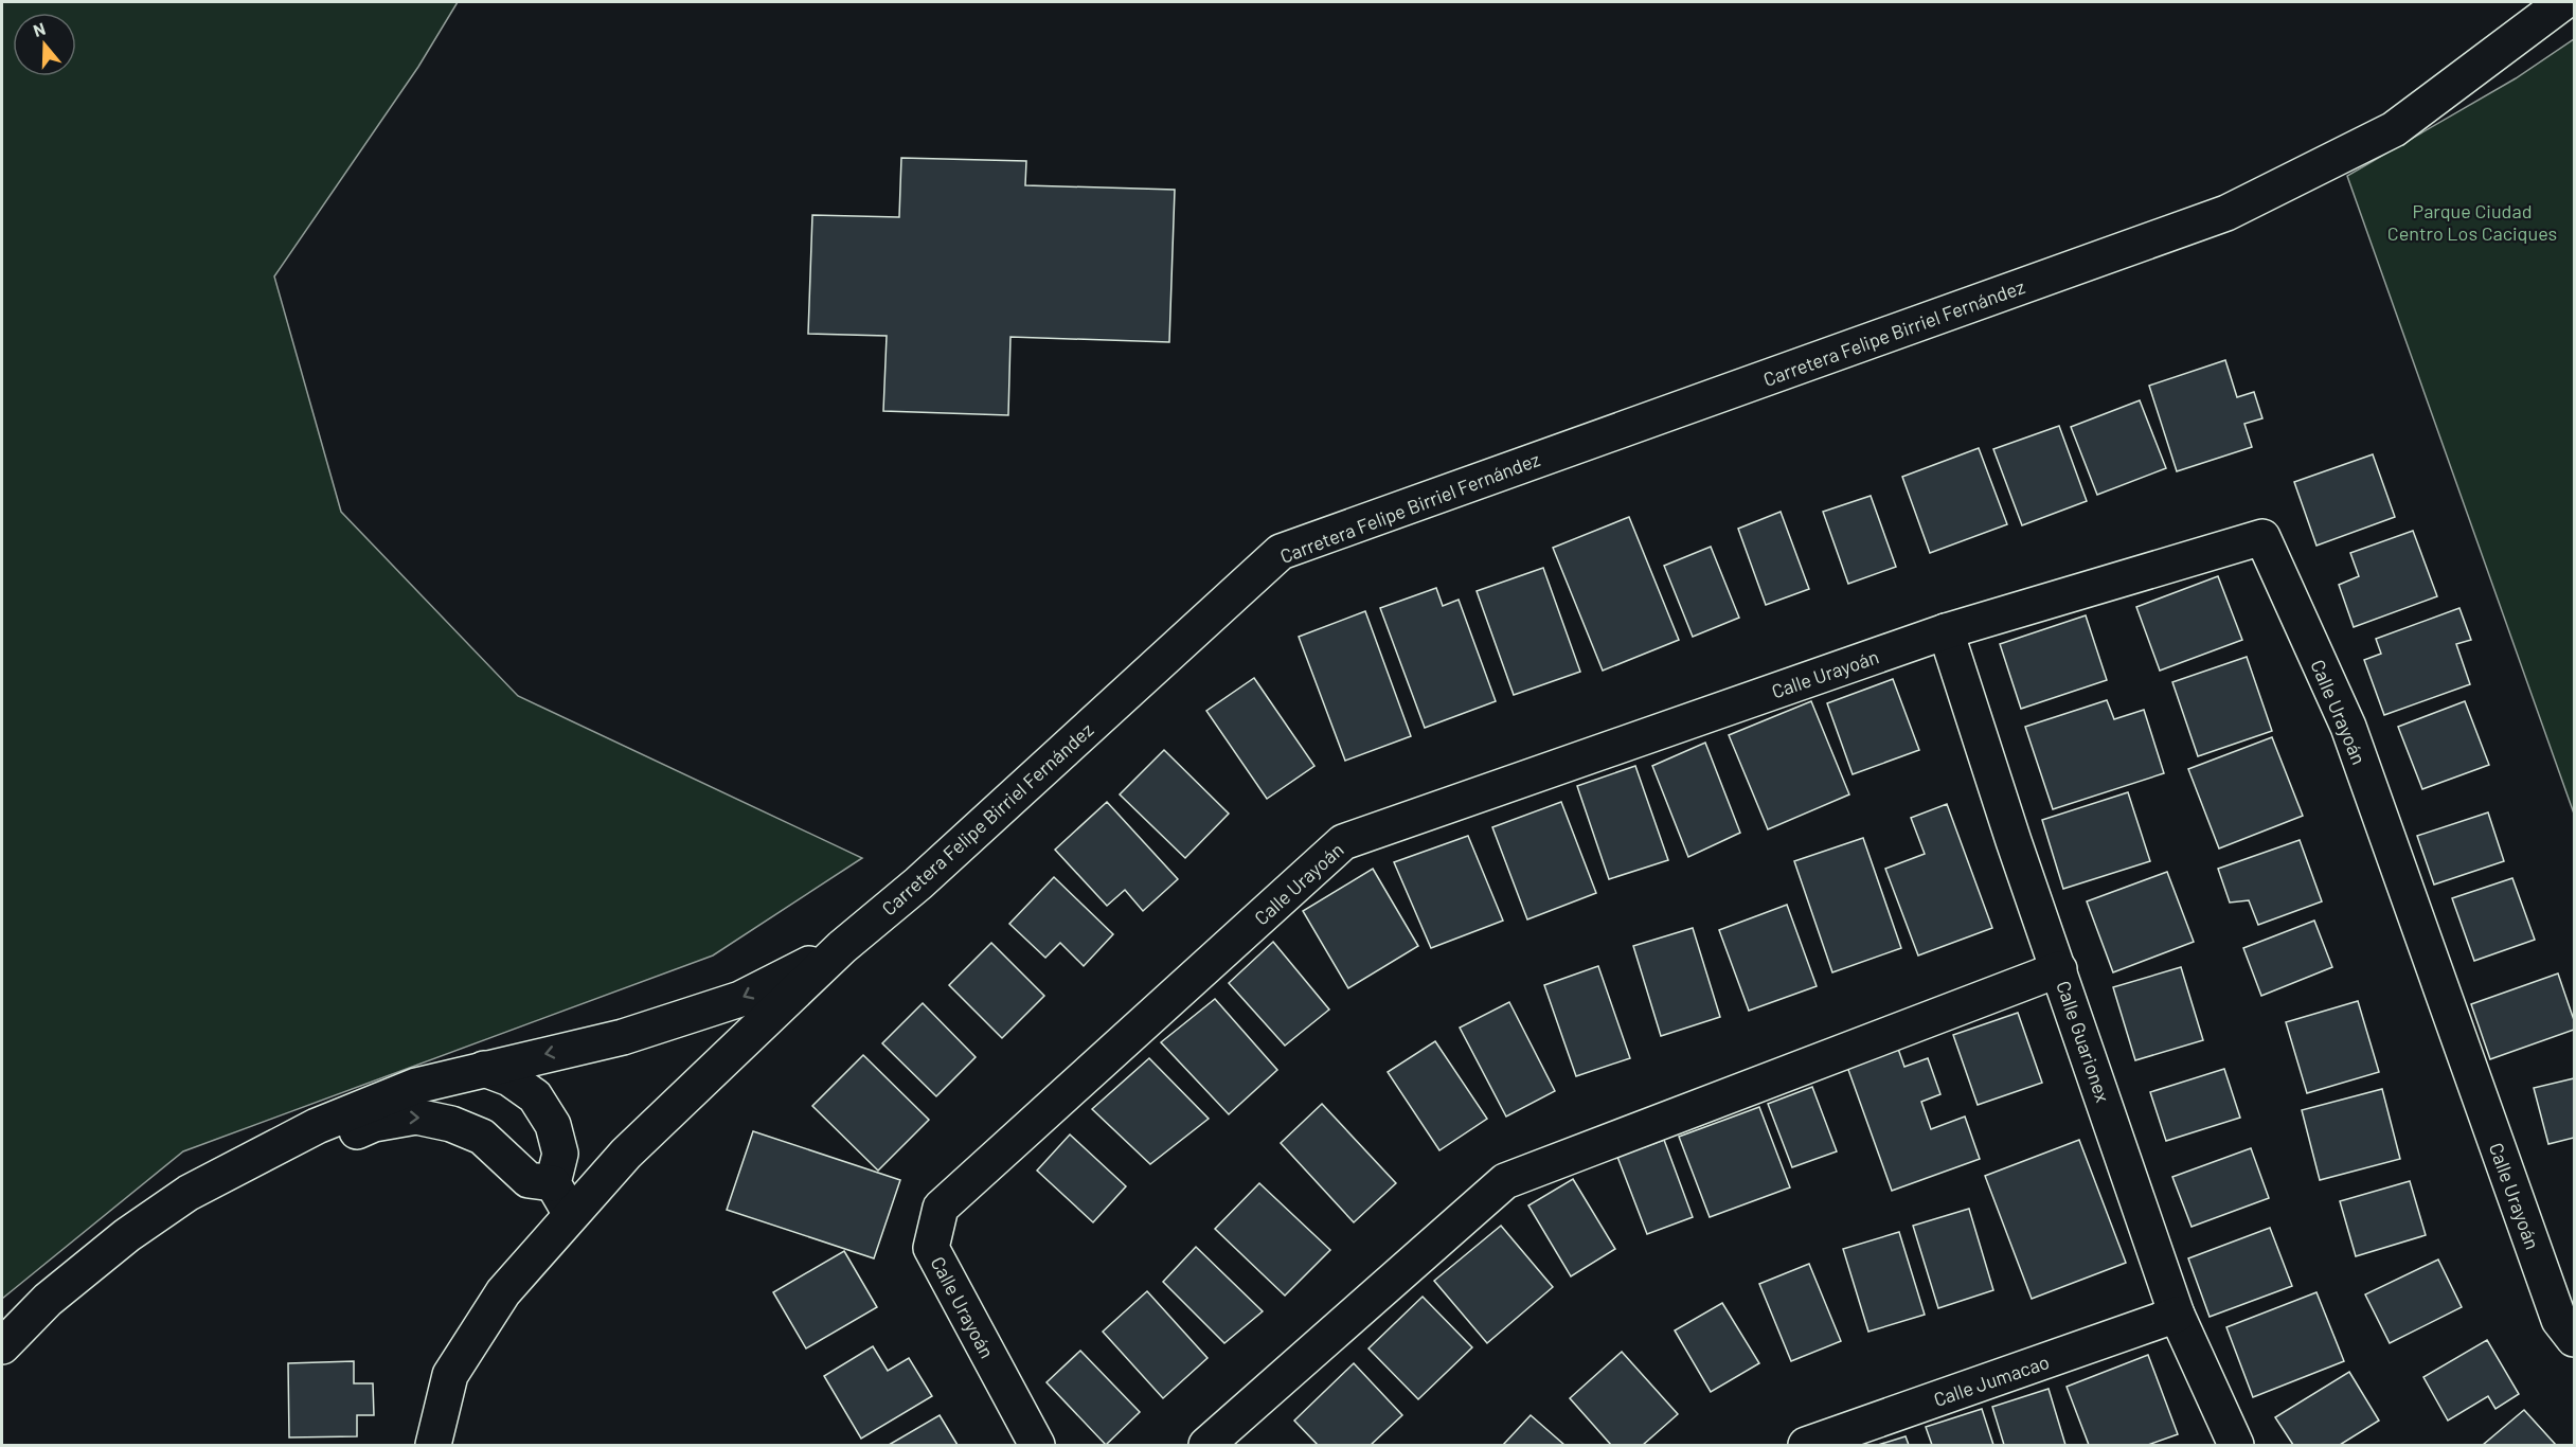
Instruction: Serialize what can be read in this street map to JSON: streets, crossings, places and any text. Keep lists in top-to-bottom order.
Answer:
{
  "streets": {
    "street": [
      "Carretera Felipe Birriel Fernández",
      "Calle Urayoán",
      "Calle Guarionex",
      "Calle Jumacao"
    ]
  },
  "crossings": [
    ["Calle Urayoán", "Calle Guarionex"],
    ["Calle Guarionex", "Calle Jumacao"]
  ],
  "parks": ["Parque Ciudad Centro Los Caciques"],
  "north": "top"
}
